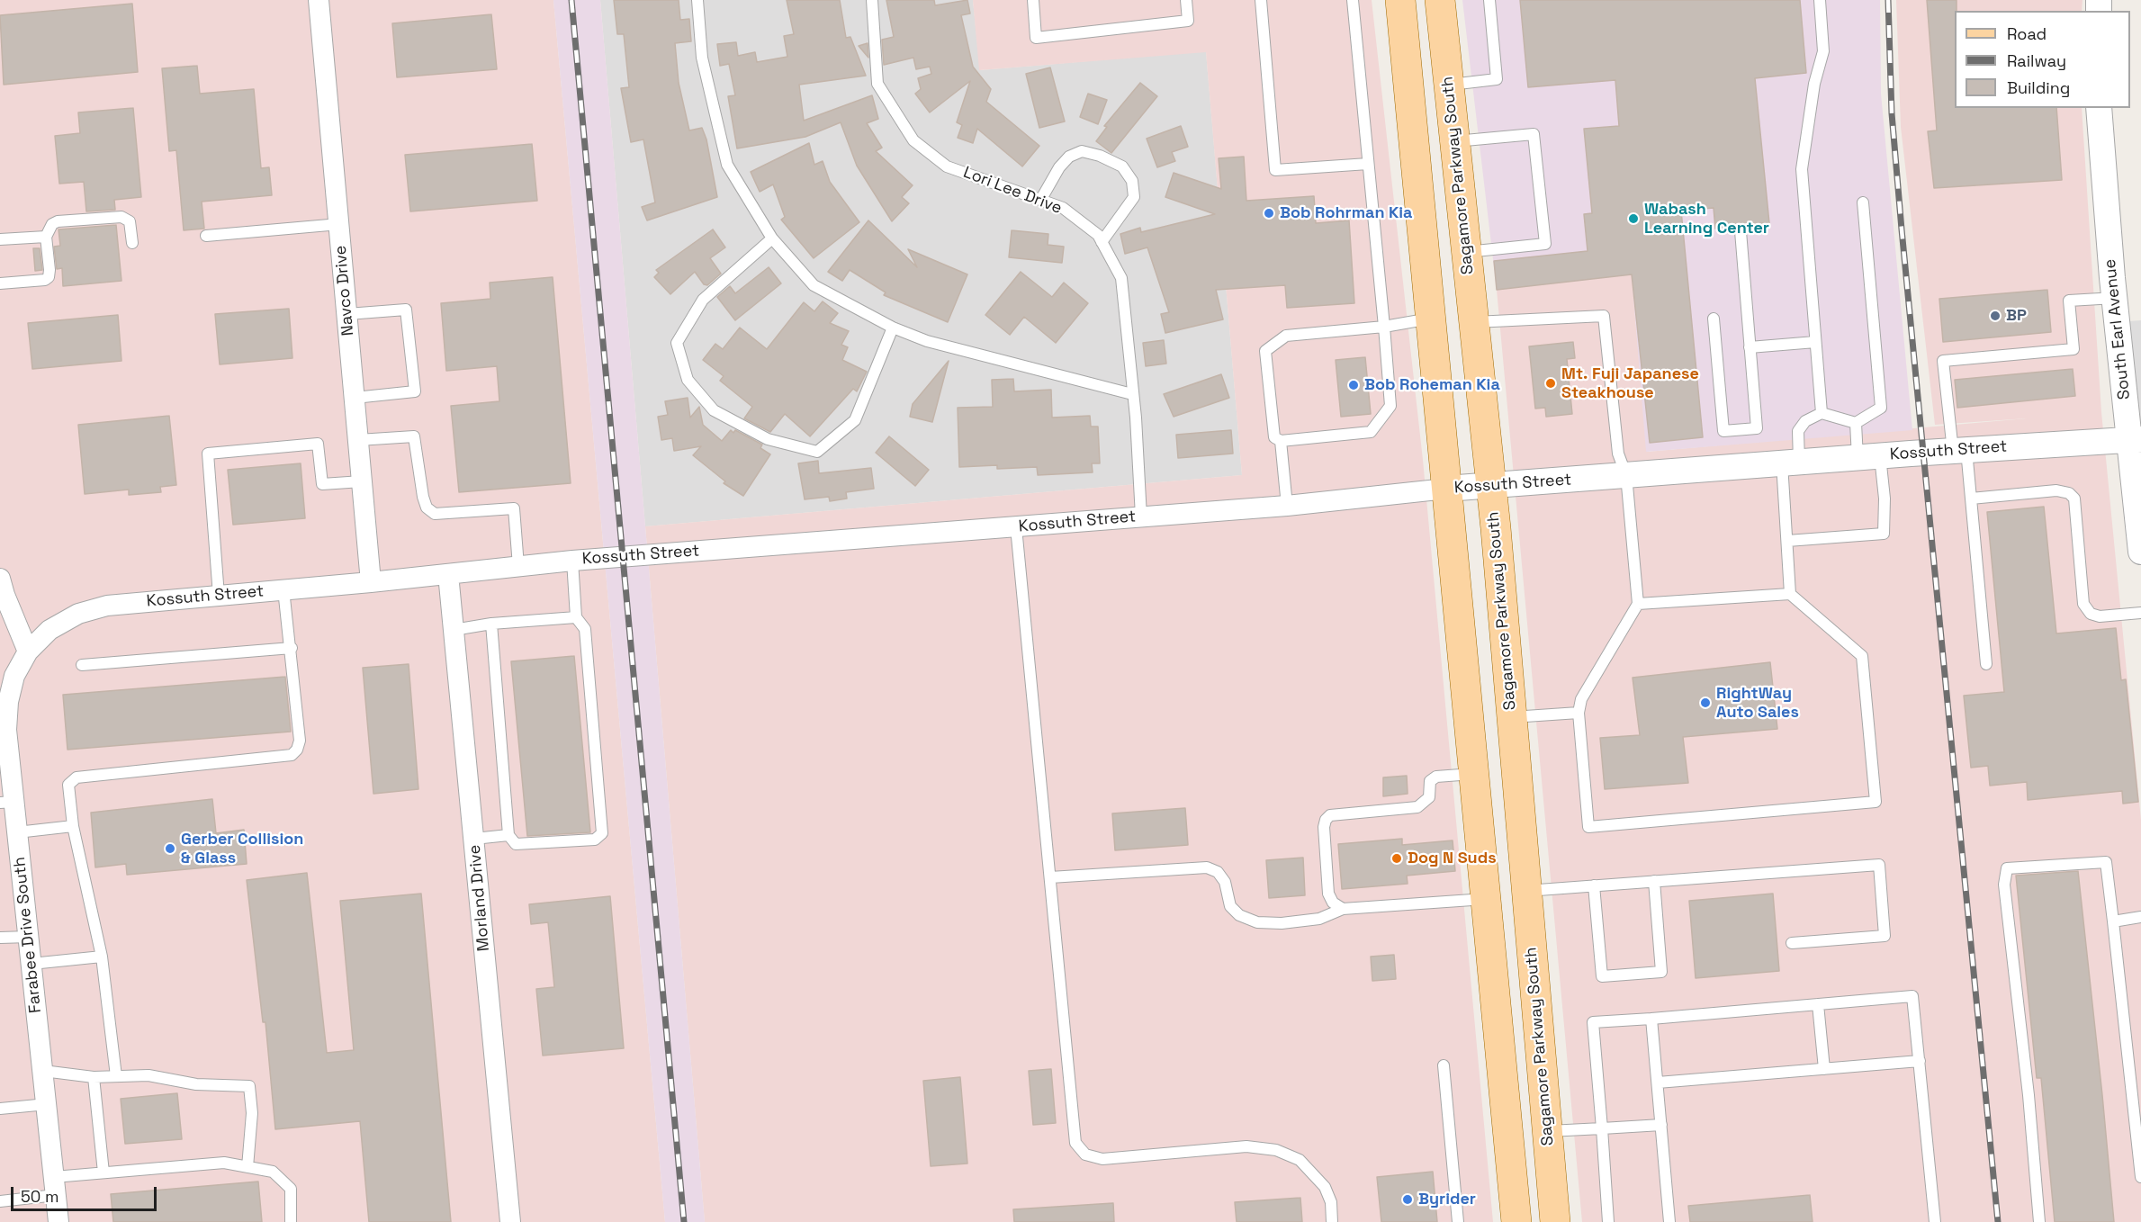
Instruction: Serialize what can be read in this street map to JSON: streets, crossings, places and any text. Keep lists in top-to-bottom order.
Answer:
{
  "streets": {
    "main road": ["Sagamore Parkway South"],
    "street": [
      "Navco Drive",
      "South Earl Avenue",
      "Kossuth Street",
      "Morland Drive",
      "Farabee Drive South"
    ],
    "lane": ["Lori Lee Drive"]
  },
  "crossings": [
    ["Sagamore Parkway South", "Kossuth Street"],
    ["Lori Lee Drive", "Kossuth Street"],
    ["Navco Drive", "Kossuth Street"],
    ["South Earl Avenue", "Kossuth Street"],
    ["Kossuth Street", "Morland Drive"],
    ["Kossuth Street", "Farabee Drive South"]
  ],
  "places": [
    "Bob Rohrman Kia",
    "Wabash Learning Center",
    "BP",
    "Mt. Fuji Japanese Steakhouse",
    "Bob Roheman Kia",
    "RightWay Auto Sales",
    "Gerber Collision & Glass",
    "Dog N Suds",
    "Byrider"
  ],
  "legend": ["Road", "Railway", "Building"],
  "scale_bar": "50 m"
}
